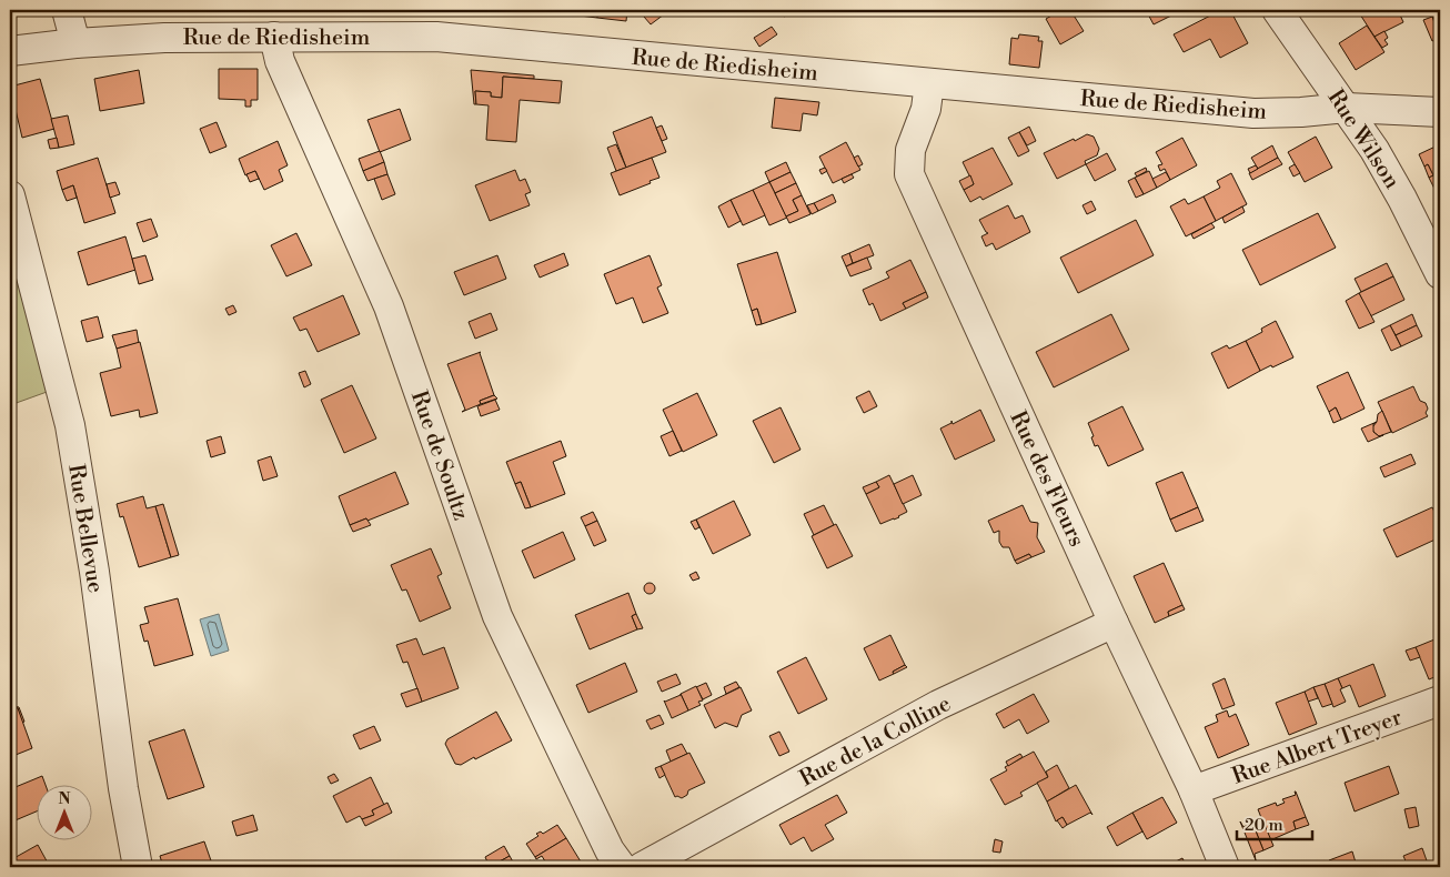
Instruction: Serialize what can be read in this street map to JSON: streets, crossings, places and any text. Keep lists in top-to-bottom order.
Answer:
{
  "streets": {
    "street": [
      "Rue de Riedisheim",
      "Rue Wilson",
      "Rue de Soultz",
      "Rue des Fleurs",
      "Rue Bellevue",
      "Rue de la Colline",
      "Rue Albert Treyer"
    ]
  },
  "crossings": [
    ["Rue de Riedisheim", "Rue Wilson"],
    ["Rue de Riedisheim", "Rue de Soultz"],
    ["Rue de Riedisheim", "Rue des Fleurs"],
    ["Rue des Fleurs", "Rue de la Colline"],
    ["Rue des Fleurs", "Rue Albert Treyer"]
  ],
  "scale_bar": "20 m",
  "north": "top"
}
